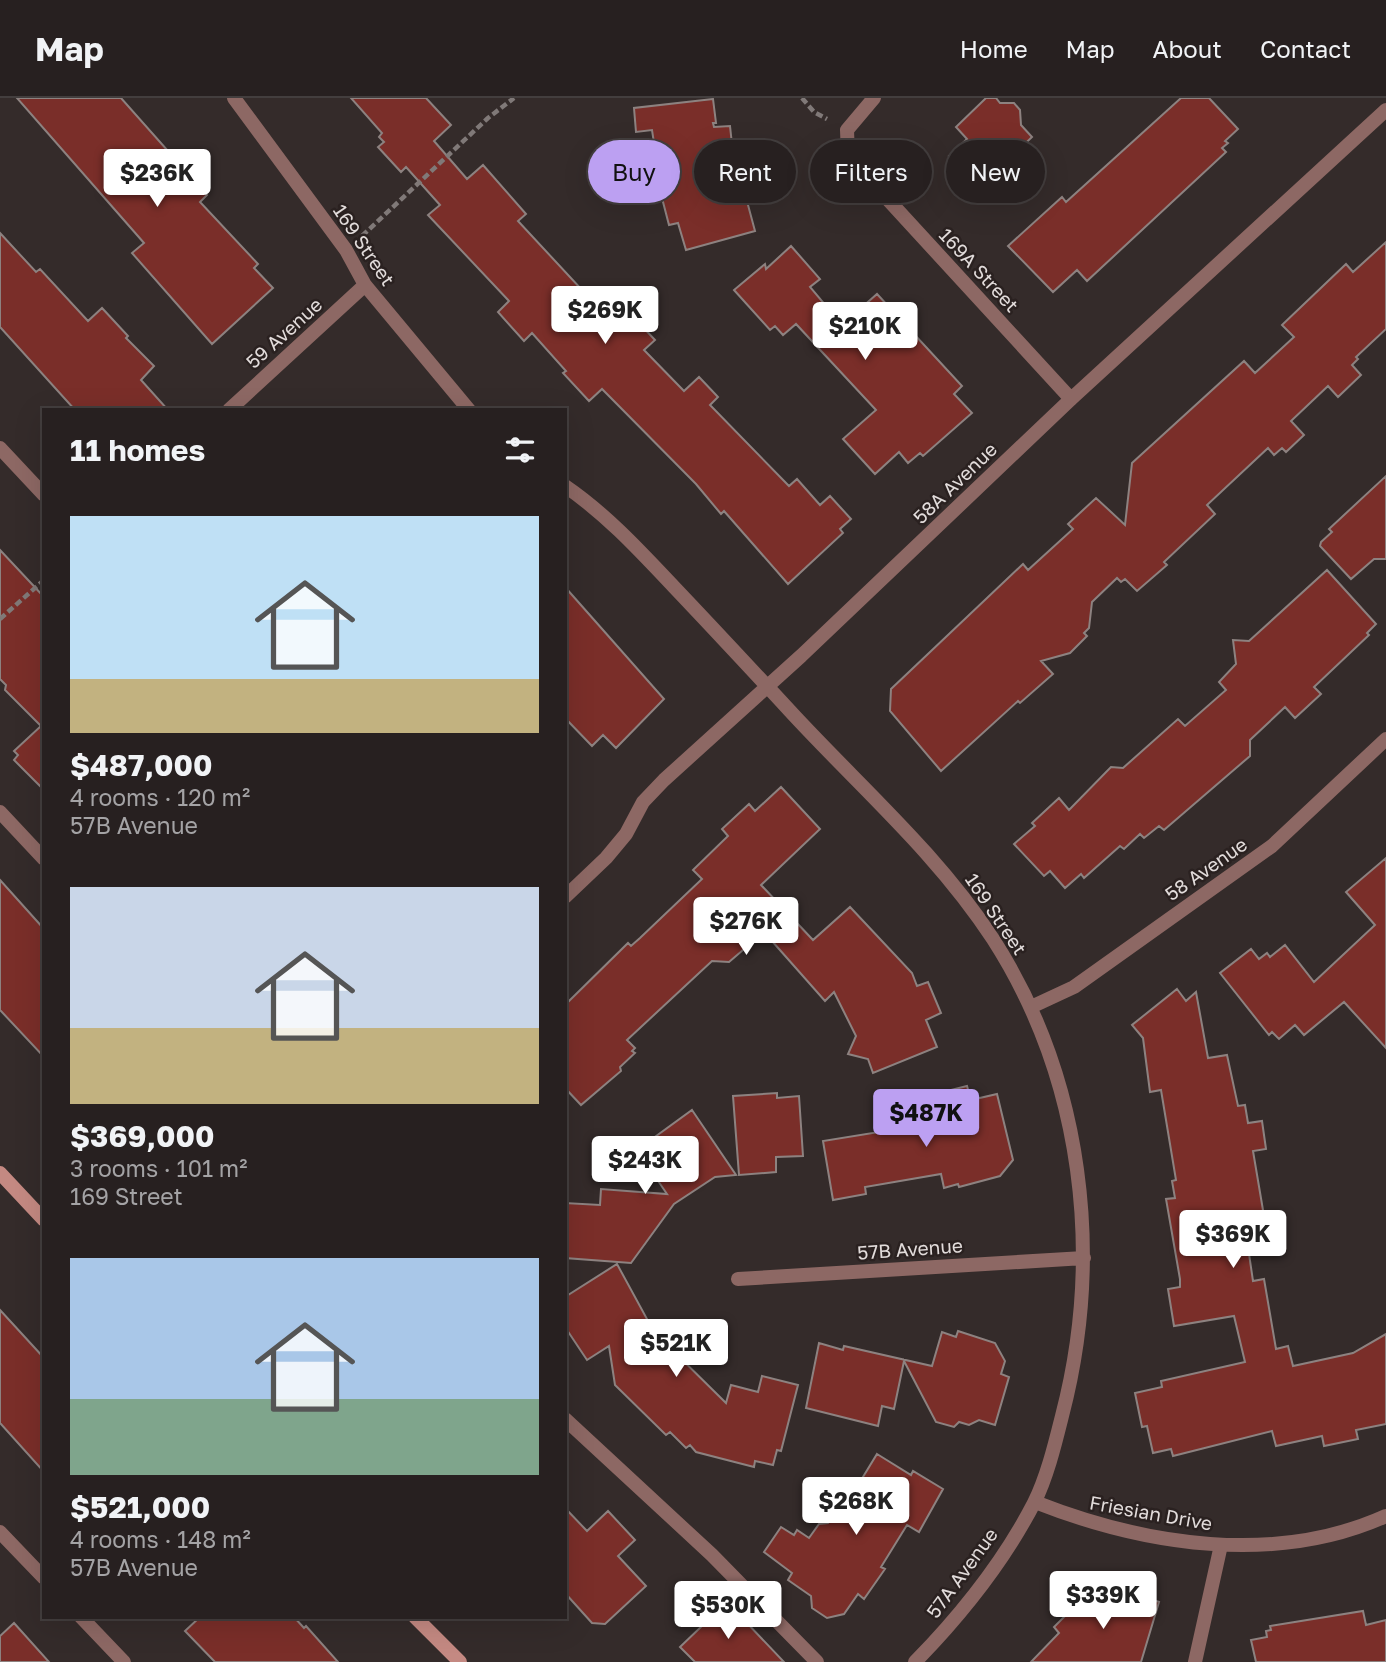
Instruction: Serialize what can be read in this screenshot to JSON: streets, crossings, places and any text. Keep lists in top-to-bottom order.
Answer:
{
  "streets": {
    "street": [
      "169 Street",
      "169A Street",
      "59 Avenue",
      "58A Avenue",
      "58 Avenue",
      "57B Avenue",
      "Friesian Drive",
      "57A Avenue"
    ]
  },
  "crossings": [
    ["169 Street", "59 Avenue"],
    ["169 Street", "58A Avenue"],
    ["169 Street", "58 Avenue"],
    ["169 Street", "57B Avenue"],
    ["169 Street", "Friesian Drive"],
    ["169 Street", "57A Avenue"],
    ["169A Street", "58A Avenue"],
    ["Friesian Drive", "57A Avenue"]
  ],
  "page": {
    "header": "Map",
    "nav": [
      "Home",
      "Map",
      "About",
      "Contact"
    ],
    "chip": [
      "Buy",
      "Rent",
      "Filters",
      "New"
    ],
    "price": [
      "$236K",
      "$269K",
      "$210K",
      "$276K",
      "$487K",
      "$243K",
      "$369K",
      "$521K",
      "$268K",
      "$339K",
      "$530K"
    ],
    "heading": "11 homes",
    "list": [
      {
        "name": "$487,000",
        "note": "4 rooms · 120 m² · 57B Avenue"
      },
      {
        "name": "$369,000",
        "note": "3 rooms · 101 m² · 169 Street"
      },
      {
        "name": "$521,000",
        "note": "4 rooms · 148 m² · 57B Avenue"
      }
    ]
  }
}
